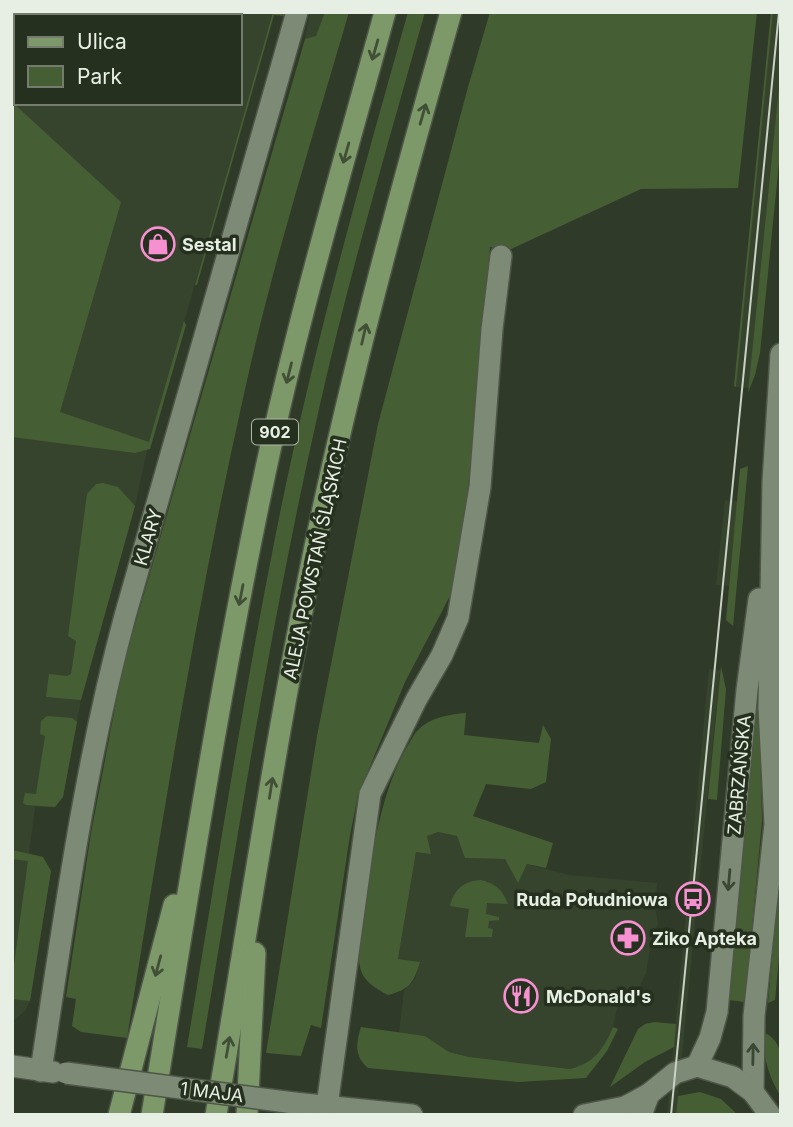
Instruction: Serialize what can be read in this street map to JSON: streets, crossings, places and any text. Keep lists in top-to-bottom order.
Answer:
{
  "streets": {
    "main road": ["902", "ALEJA POWSTAŃ ŚLĄSKICH"],
    "street": ["KLARY", "ZABRZAŃSKA", "1 MAJA"]
  },
  "crossings": [
    ["KLARY", "1 MAJA"]
  ],
  "places": {
    "shop": ["Sestal"],
    "bus stop": ["Ruda Południowa"],
    "pharmacy": ["Ziko Apteka"],
    "restaurant": ["McDonald's"]
  },
  "legend": ["Ulica", "Park"]
}
